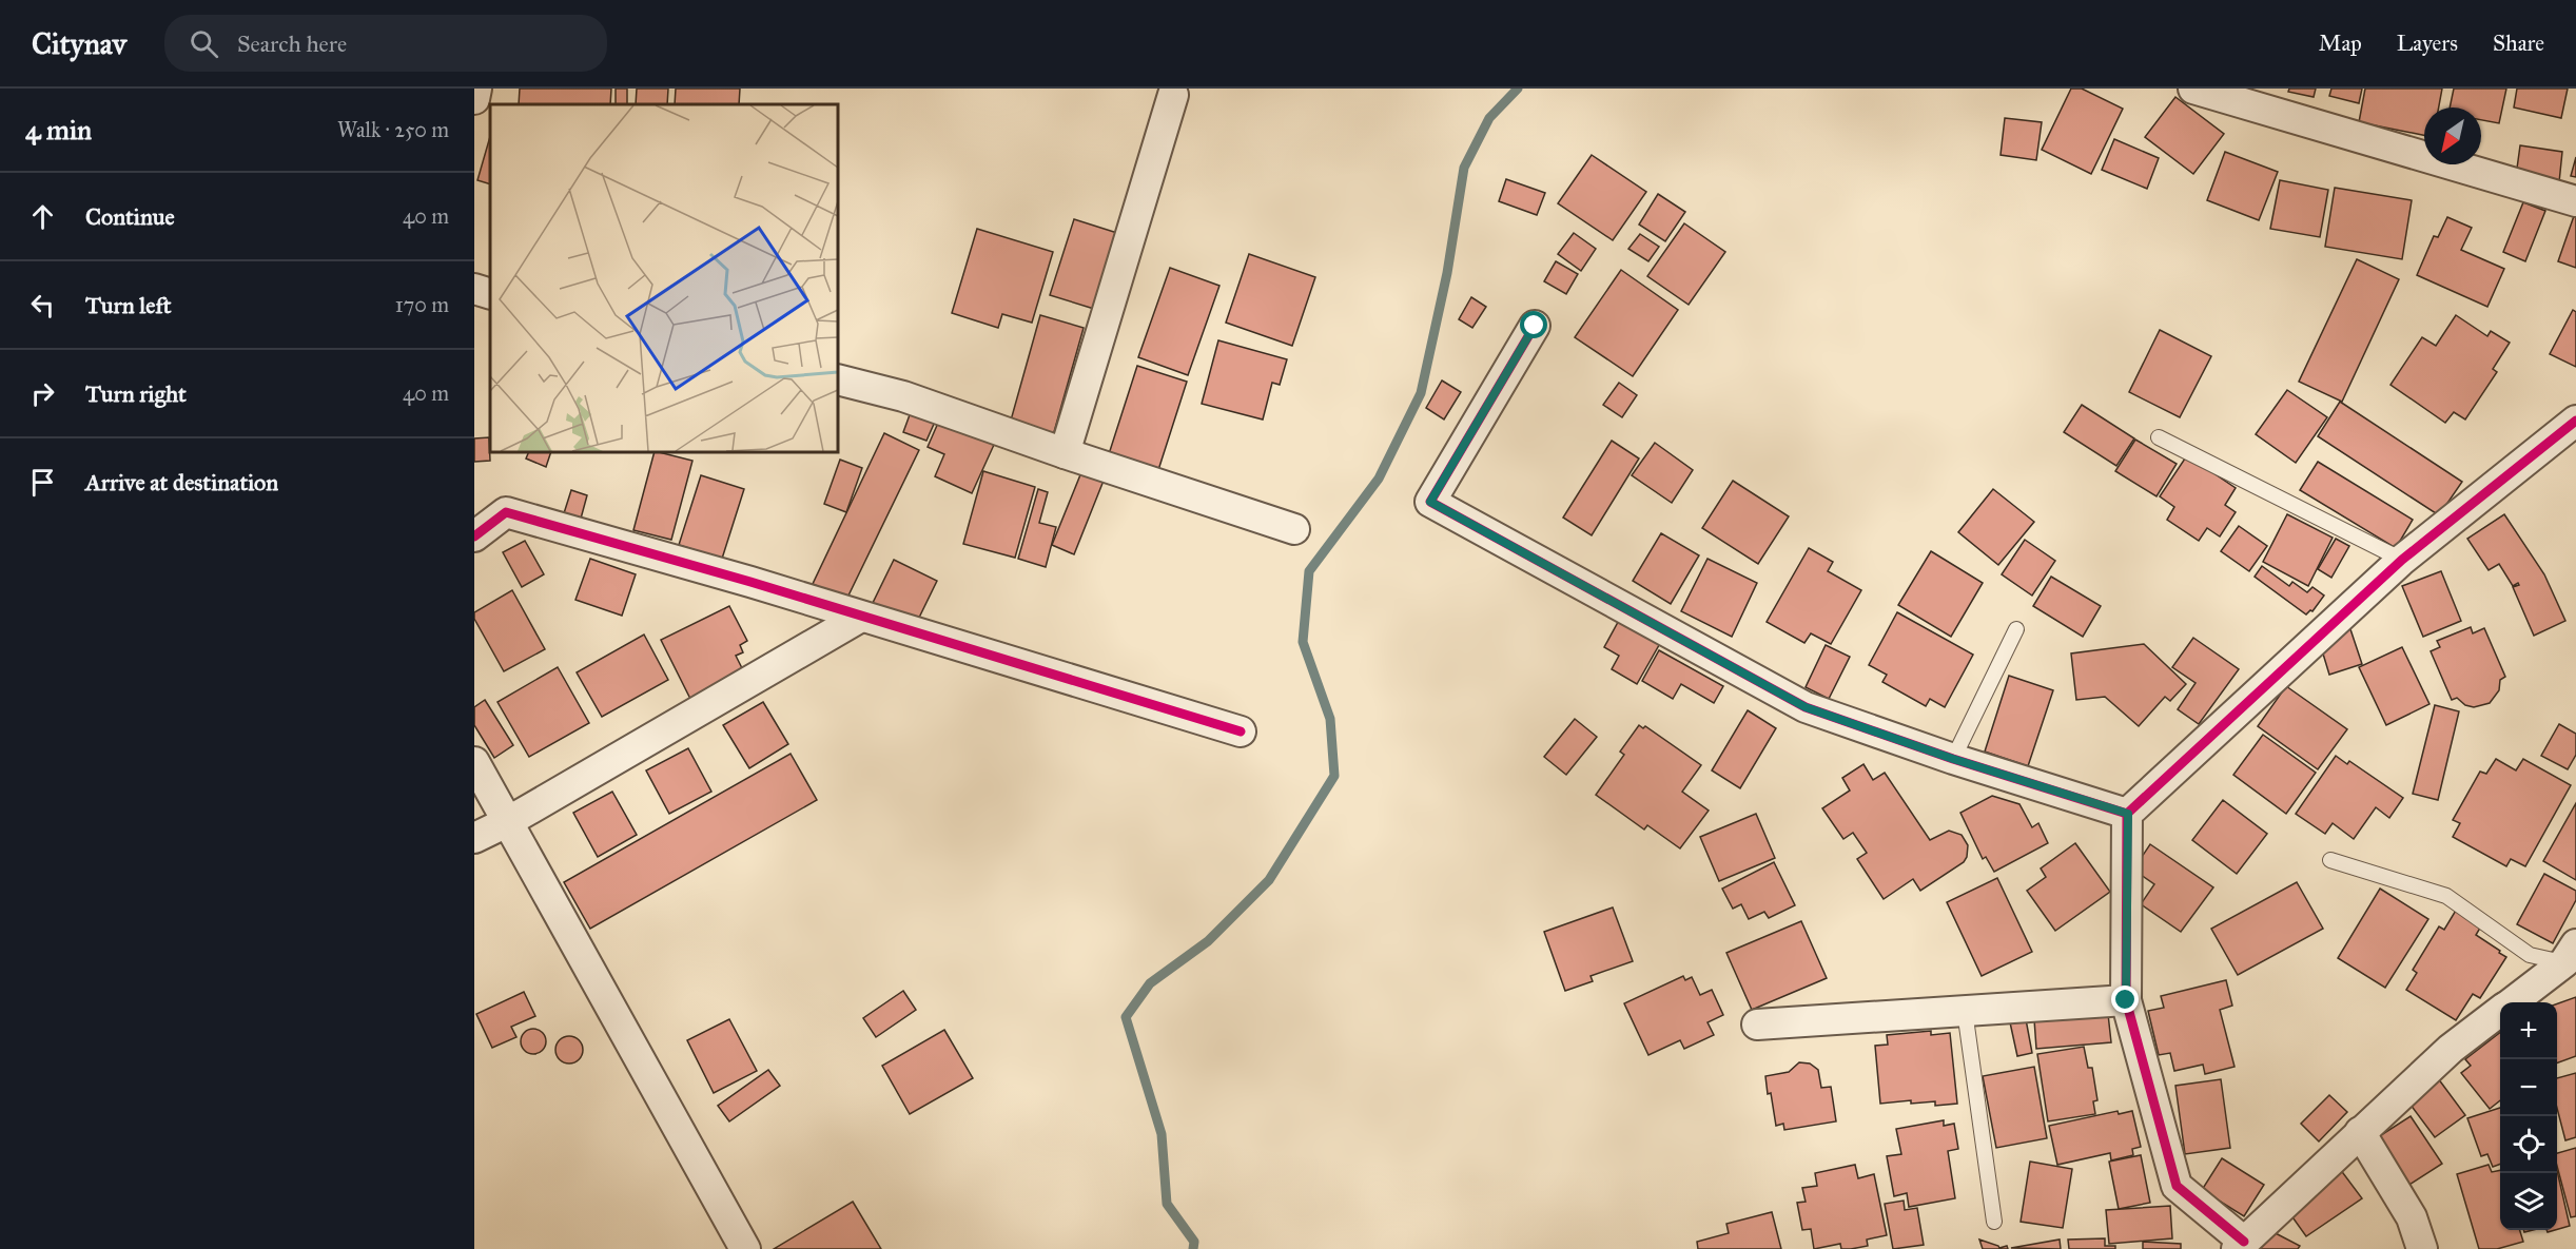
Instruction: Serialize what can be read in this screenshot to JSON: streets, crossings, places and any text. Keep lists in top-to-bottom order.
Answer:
{
  "north": "bottom left",
  "page": {
    "header": "Citynav",
    "search": "Search here",
    "nav": ["Map", "Layers", "Share"],
    "heading": ["4 min", "Walk · 250 m"],
    "list": [
      ["Continue", "40 m"],
      ["Turn left", "170 m"],
      ["Turn right", "40 m"],
      "Arrive at destination"
    ],
    "map_buttons": ["+", "−"]
  }
}
